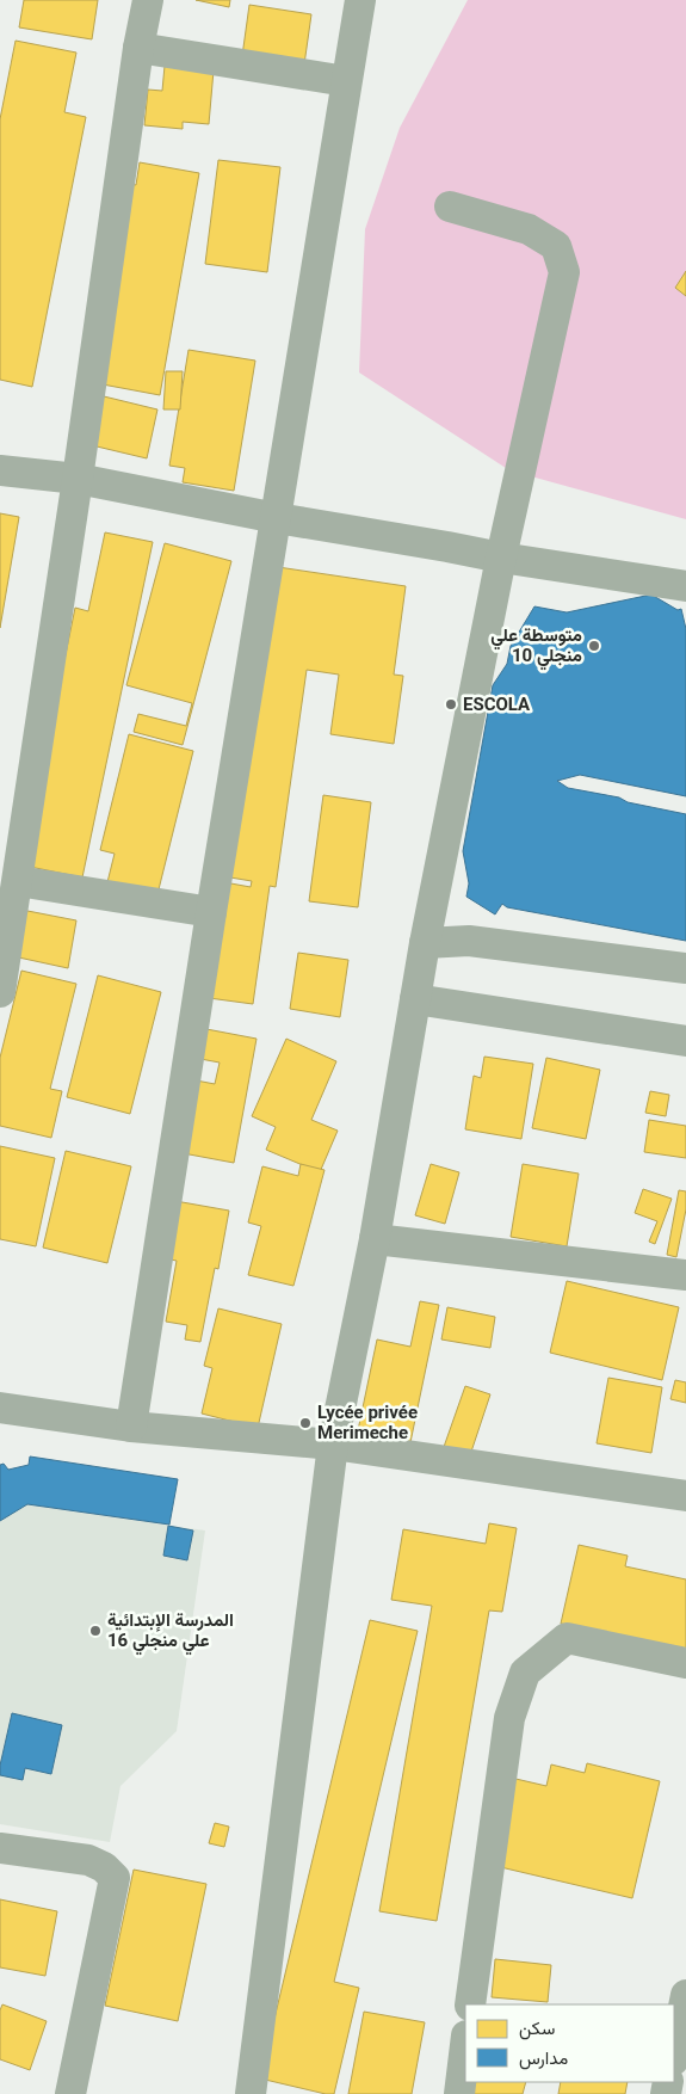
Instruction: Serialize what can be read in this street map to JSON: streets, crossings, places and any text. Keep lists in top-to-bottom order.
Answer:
{
  "places": [
    "متوسطة علي منجلي 10",
    "ESCOLA",
    "Lycée privée Merimeche",
    "المدرسة الإبتدائية علي منجلي 16"
  ],
  "legend": ["سكن", "مدارس"]
}
